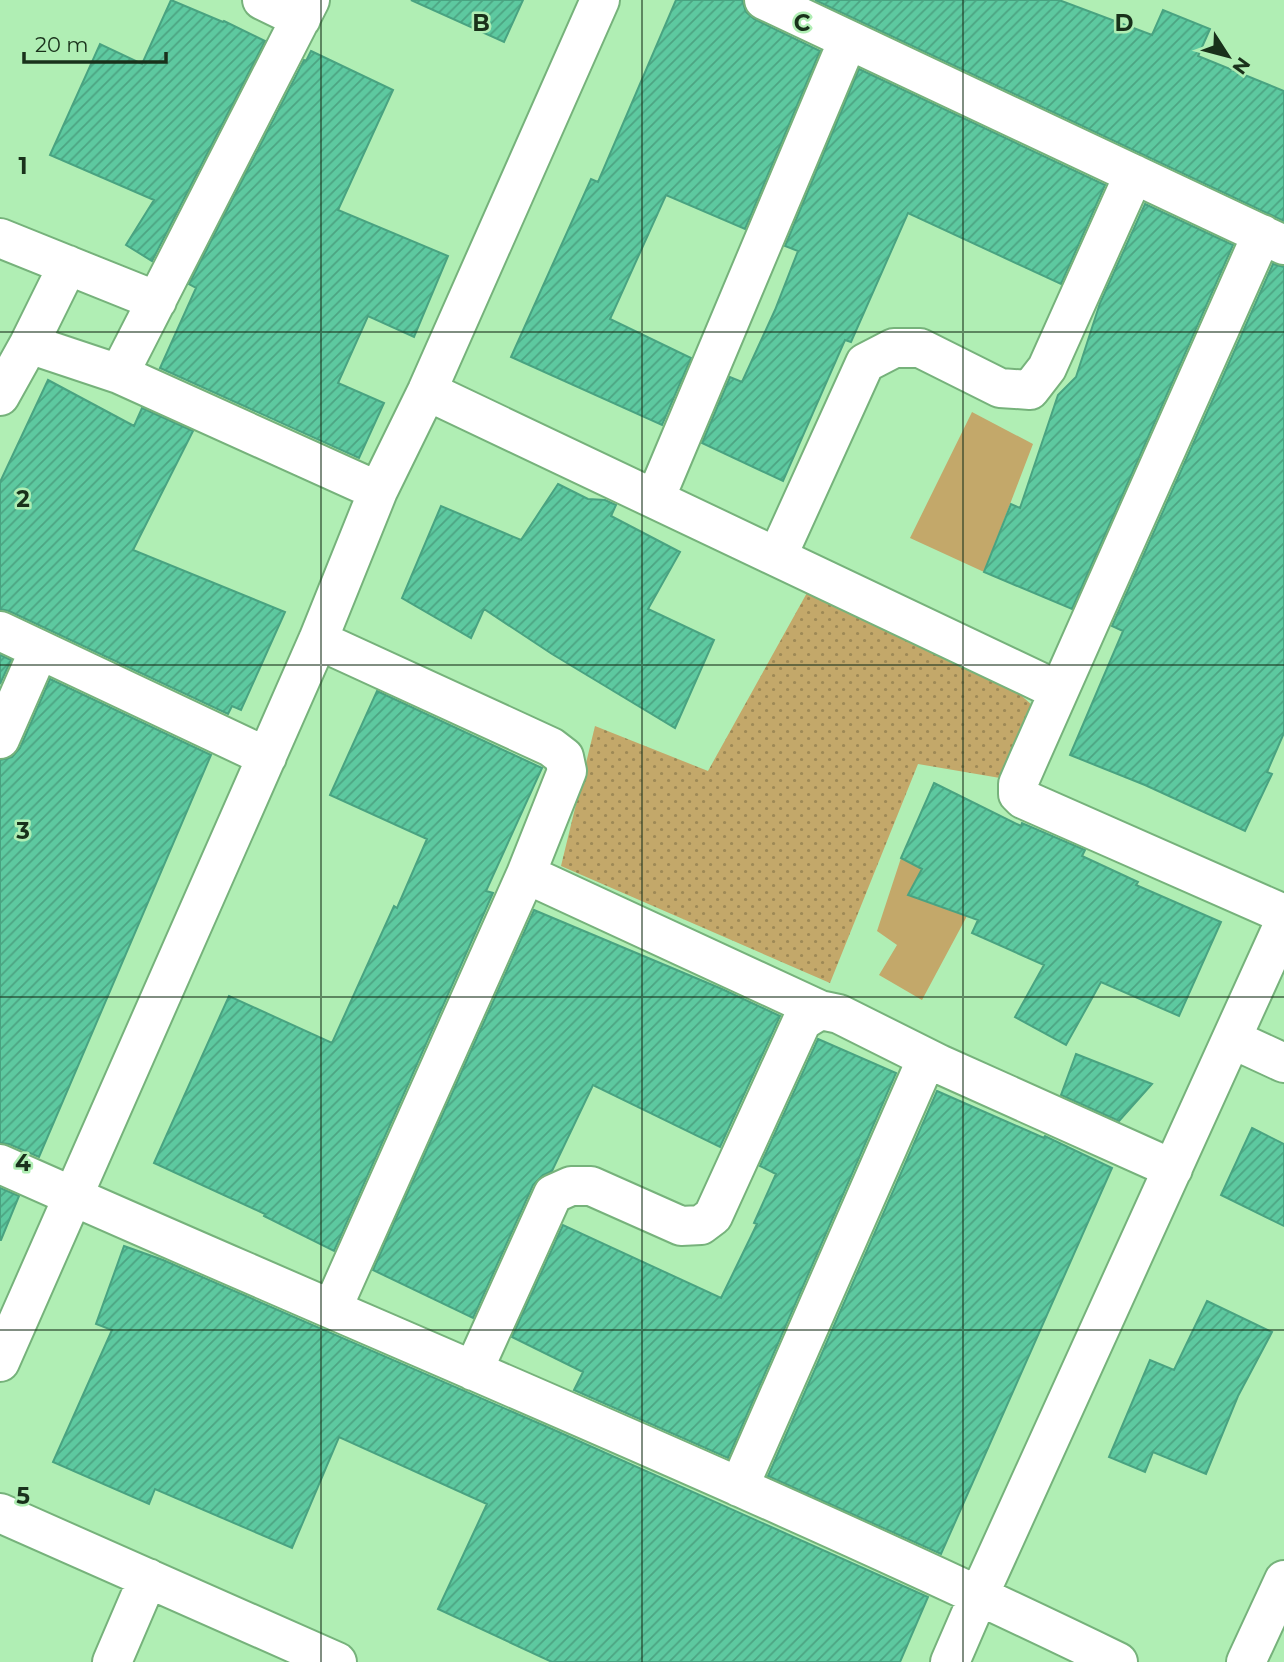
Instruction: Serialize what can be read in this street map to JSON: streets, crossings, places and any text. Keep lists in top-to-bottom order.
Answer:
{
  "scale_bar": "20 m",
  "north": "bottom right",
  "grid": {
    "columns": ["B", "C", "D"],
    "rows": [
      "1",
      "2",
      "3",
      "4",
      "5"
    ]
  }
}
